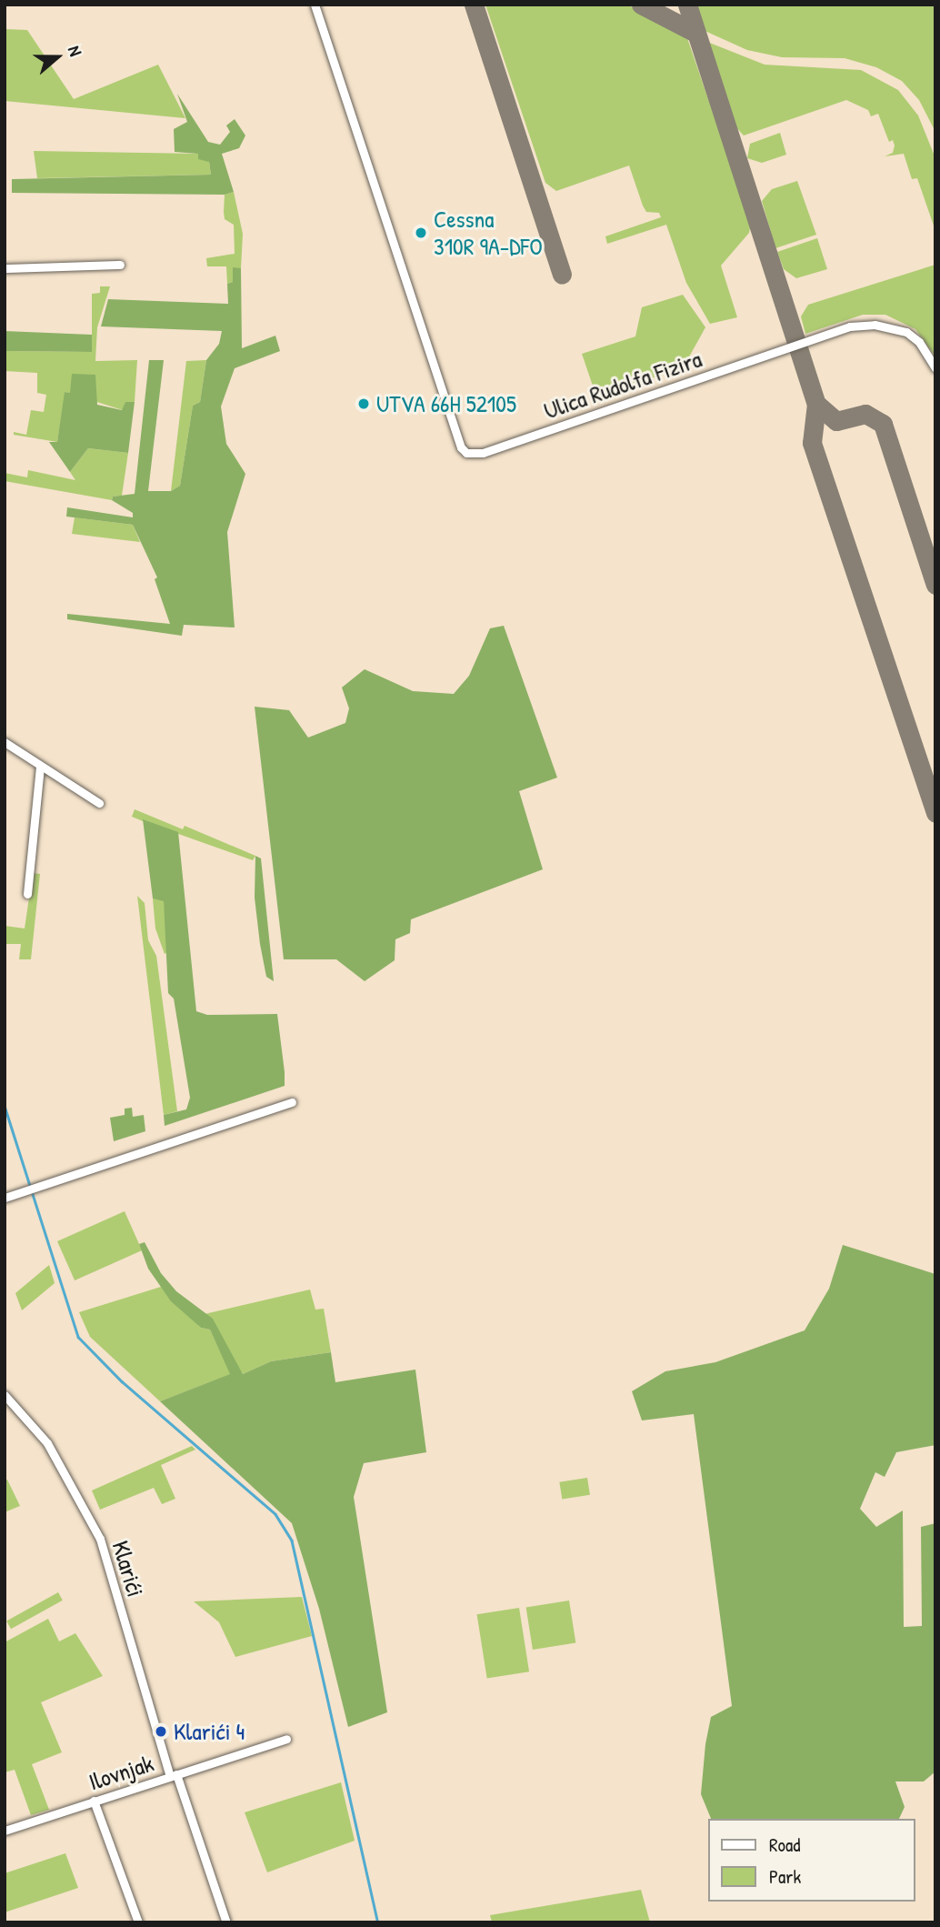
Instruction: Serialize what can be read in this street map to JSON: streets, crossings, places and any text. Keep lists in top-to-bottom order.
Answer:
{
  "streets": {
    "street": ["Ulica Rudolfa Fizira", "Klarići", "Ilovnjak"]
  },
  "crossings": [
    ["Klarići", "Ilovnjak"]
  ],
  "places": ["Cessna 310R 9A-DFO", "UTVA 66H 52105", "Klarići 4"],
  "legend": ["Road", "Park"],
  "north": "right"
}
